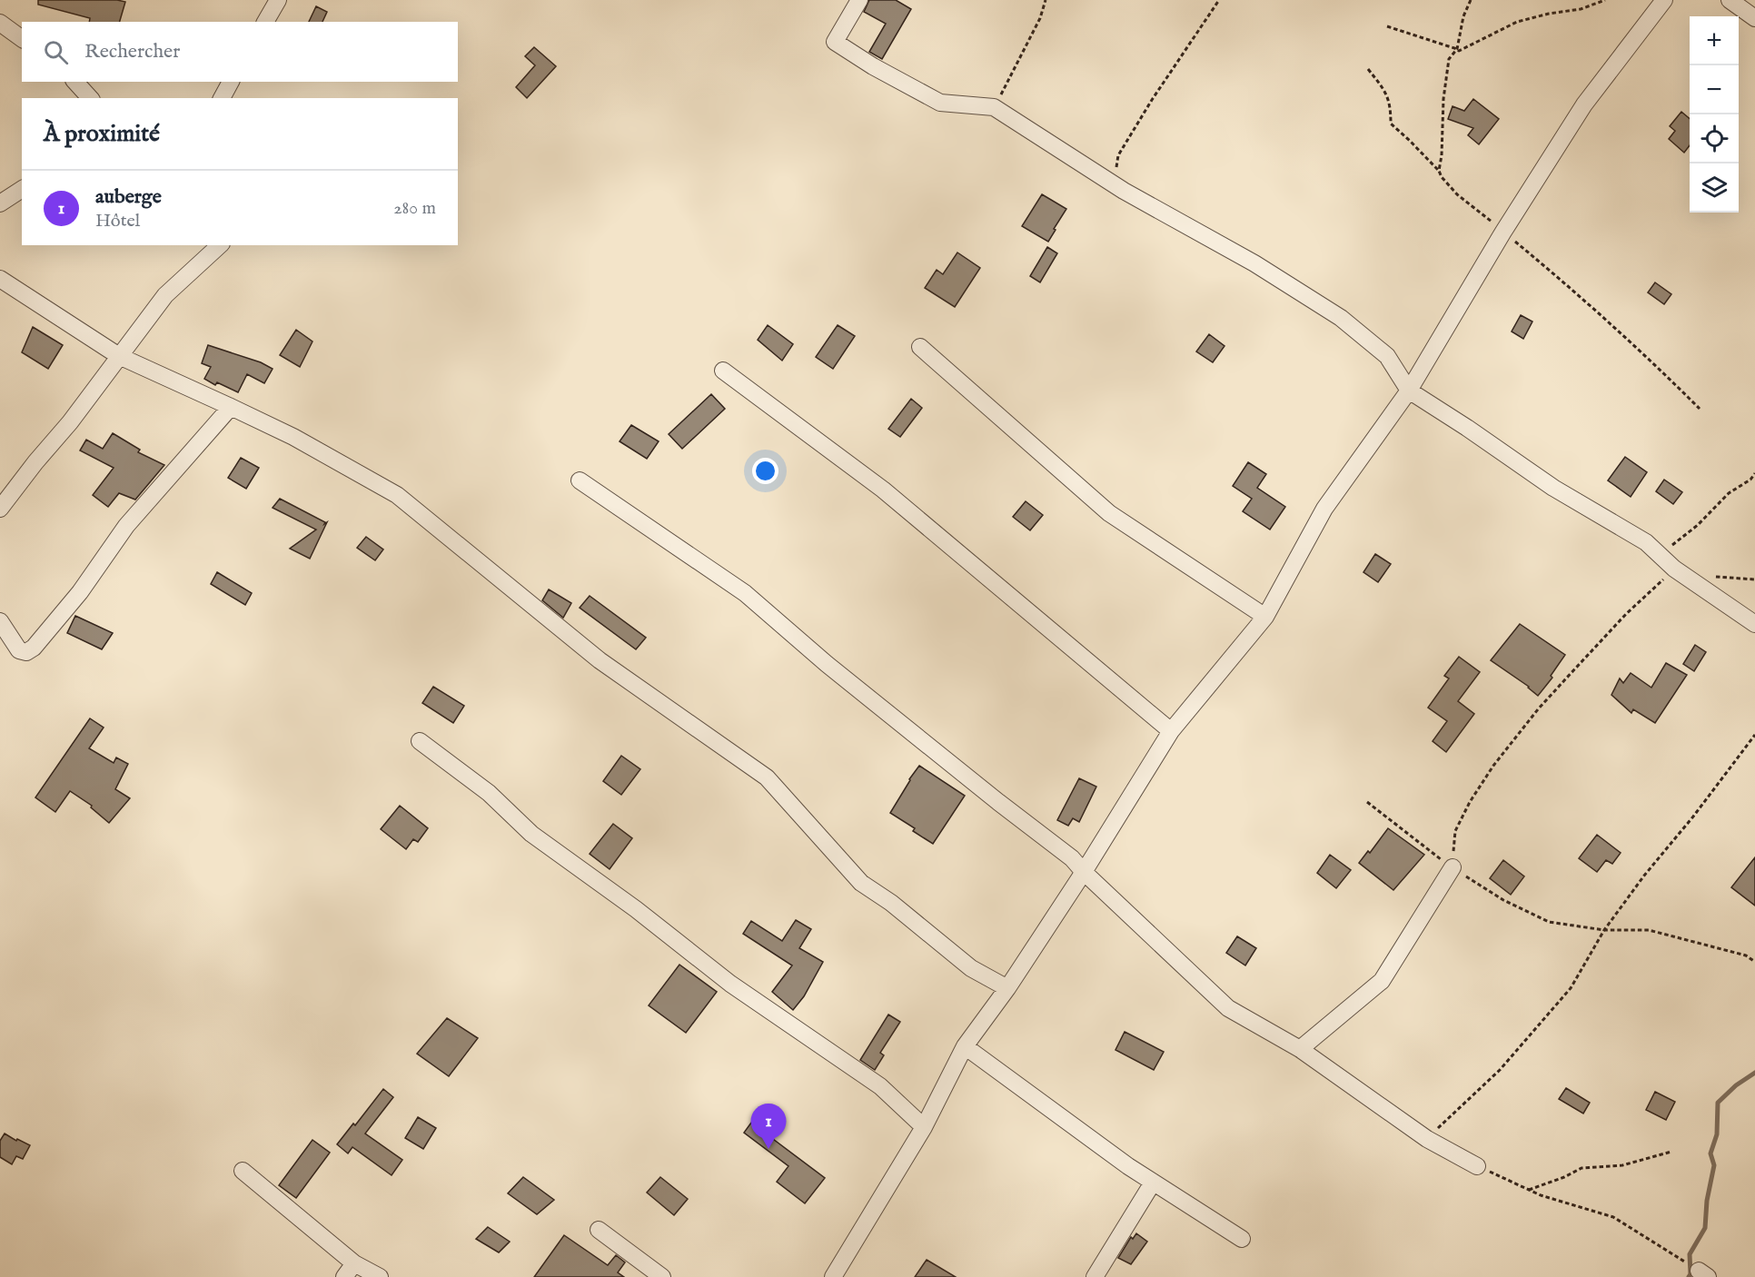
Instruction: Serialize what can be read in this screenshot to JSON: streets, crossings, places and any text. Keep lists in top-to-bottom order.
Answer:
{
  "page": {
    "map_buttons": ["+", "−"],
    "search": "Rechercher",
    "heading": "À proximité",
    "list": [
      {
        "mark": "1",
        "name": "auberge",
        "note": "Hôtel",
        "value": "280 m"
      }
    ],
    "pins": "1"
  }
}
